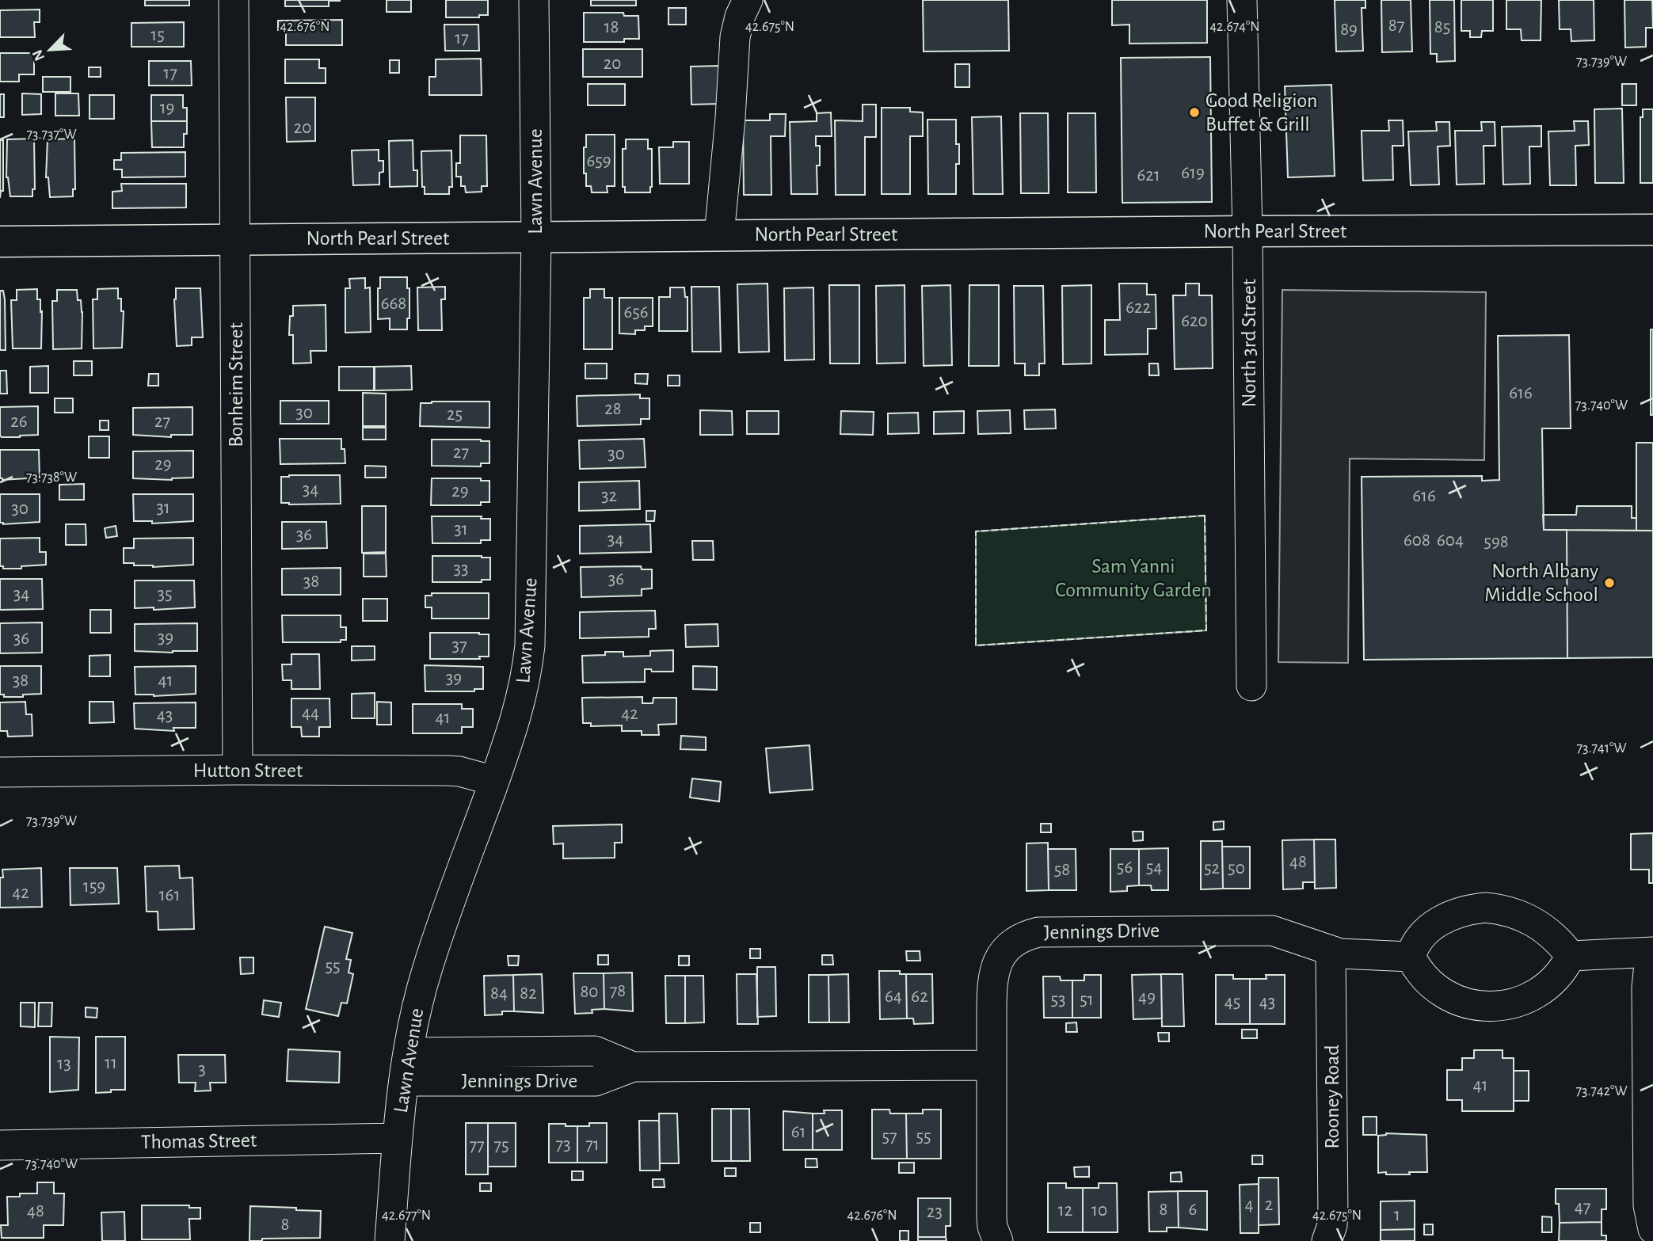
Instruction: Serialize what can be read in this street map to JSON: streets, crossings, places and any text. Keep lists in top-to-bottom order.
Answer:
{
  "streets": {
    "main road": ["North Pearl Street"],
    "street": [
      "Lawn Avenue",
      "North 3rd Street",
      "Bonheim Street",
      "Hutton Street",
      "Jennings Drive",
      "Rooney Road",
      "Thomas Street"
    ]
  },
  "crossings": [
    ["Lawn Avenue", "North Pearl Street"],
    ["Lawn Avenue", "Hutton Street"],
    ["Lawn Avenue", "Jennings Drive"],
    ["Lawn Avenue", "Thomas Street"],
    ["North Pearl Street", "North 3rd Street"],
    ["North Pearl Street", "Bonheim Street"],
    ["Bonheim Street", "Hutton Street"],
    ["Jennings Drive", "Rooney Road"]
  ],
  "parks": ["Sam Yanni Community Garden"],
  "places": ["Good Religion Buffet & Grill", "North Albany Middle School"],
  "house_numbers": [
    "87",
    "18",
    "85",
    "89",
    "15",
    "17",
    "20",
    "17",
    "19",
    "20",
    "659",
    "619",
    "621",
    "668",
    "622",
    "656",
    "620",
    "616",
    "28",
    "30",
    "25",
    "26",
    "27",
    "27",
    "30",
    "29",
    "34",
    "29",
    "32",
    "616",
    "31",
    "30",
    "31",
    "36",
    "34",
    "608",
    "604",
    "598",
    "33",
    "36",
    "38",
    "34",
    "35",
    "39",
    "36",
    "37",
    "39",
    "38",
    "41",
    "44",
    "42",
    "43",
    "41",
    "48",
    "56",
    "54",
    "52",
    "50",
    "58",
    "159",
    "42",
    "161",
    "55",
    "78",
    "80",
    "84",
    "82",
    "64",
    "62",
    "49",
    "53",
    "51",
    "45",
    "43",
    "11",
    "13",
    "3",
    "41",
    "61",
    "57",
    "55",
    "73",
    "71",
    "77",
    "75",
    "4",
    "2",
    "47",
    "8",
    "6",
    "12",
    "10",
    "48",
    "23",
    "1",
    "8"
  ],
  "north": "bottom left",
  "coordinates": [
    "42.676°N",
    "42.675°N",
    "42.674°N",
    "73.739°W",
    "73.737°W",
    "73.740°W",
    "73.738°W",
    "73.741°W",
    "73.742°W",
    "42.677°N"
  ]
}
